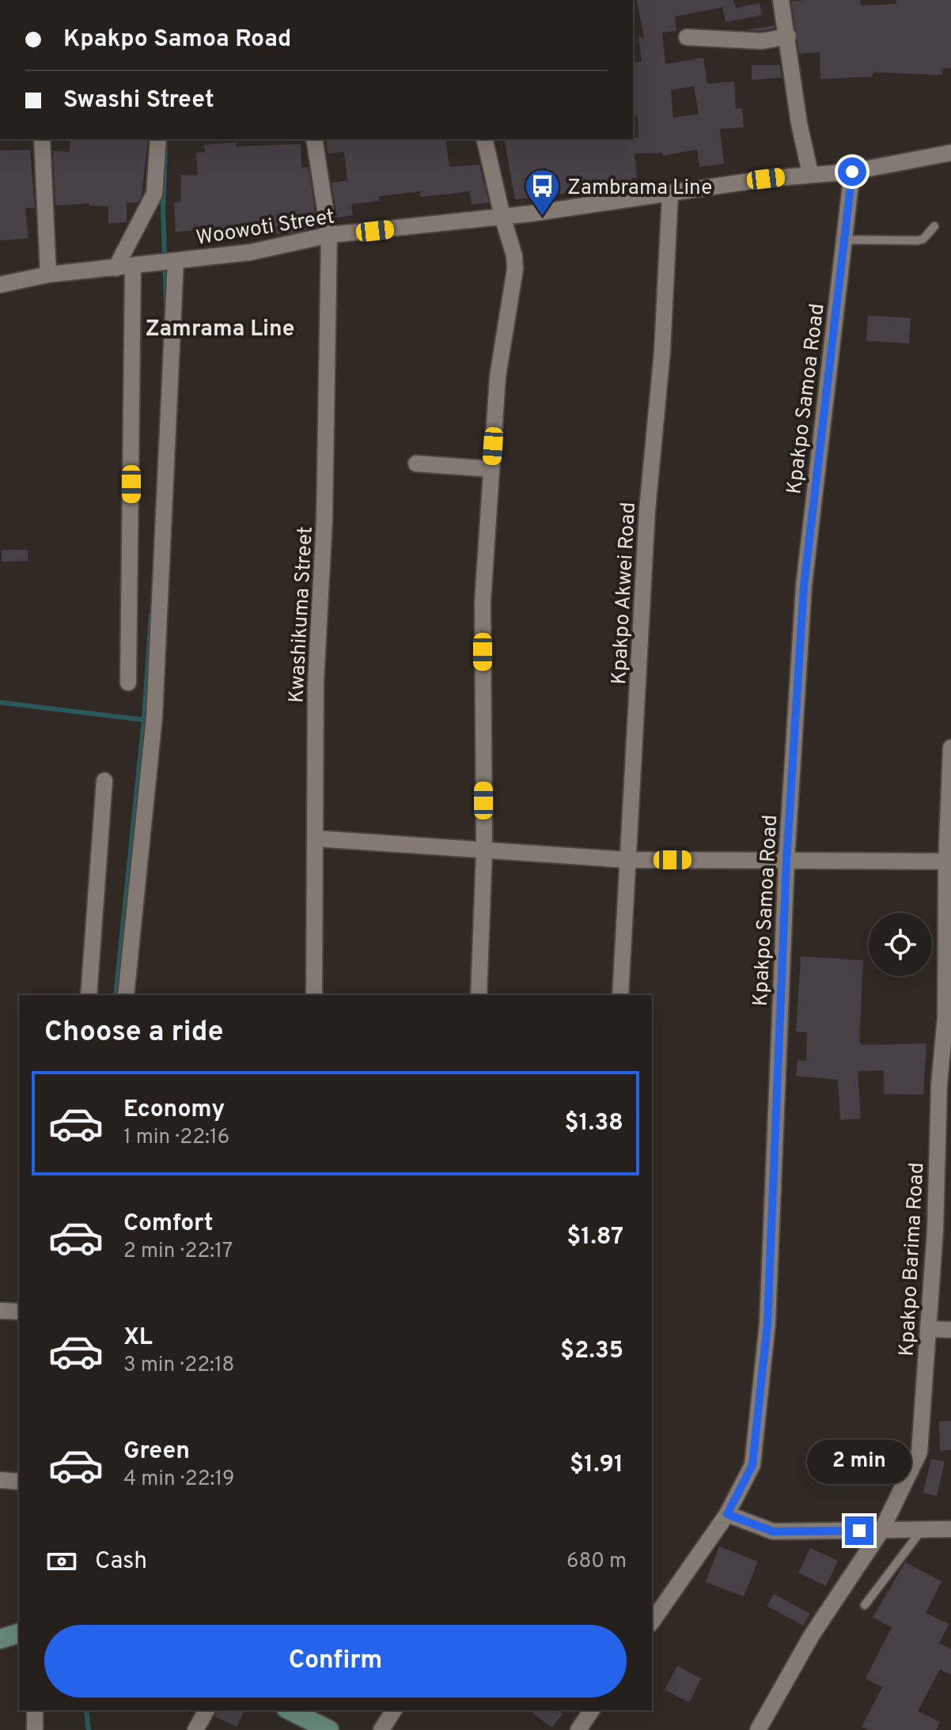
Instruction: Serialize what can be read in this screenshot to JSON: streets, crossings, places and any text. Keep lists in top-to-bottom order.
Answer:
{
  "streets": {
    "street": [
      "Woowoti Street",
      "Kpakpo Samoa Road",
      "Kpakpo Akwei Road",
      "Kwashikuma Street",
      "Kpakpo Barima Road"
    ]
  },
  "crossings": [
    ["Woowoti Street", "Kpakpo Samoa Road"],
    ["Woowoti Street", "Kpakpo Akwei Road"],
    ["Woowoti Street", "Kwashikuma Street"]
  ],
  "districts": ["Zamrama Line"],
  "places": {
    "bus stop": ["Zambrama Line"]
  },
  "page": {
    "banner": ["Kpakpo Samoa Road", "Swashi Street"],
    "heading": "Choose a ride",
    "list": [
      {
        "name": "Economy",
        "note": "1 min · 22:16",
        "value": "$1.38"
      },
      {
        "name": "Comfort",
        "note": "2 min · 22:17",
        "value": "$1.87"
      },
      {
        "name": "XL",
        "note": "3 min · 22:18",
        "value": "$2.35"
      },
      {
        "name": "Green",
        "note": "4 min · 22:19",
        "value": "$1.91"
      }
    ],
    "bubble": "2 min",
    "pay": ["Cash", "680 m"],
    "buttons": "Confirm"
  }
}
